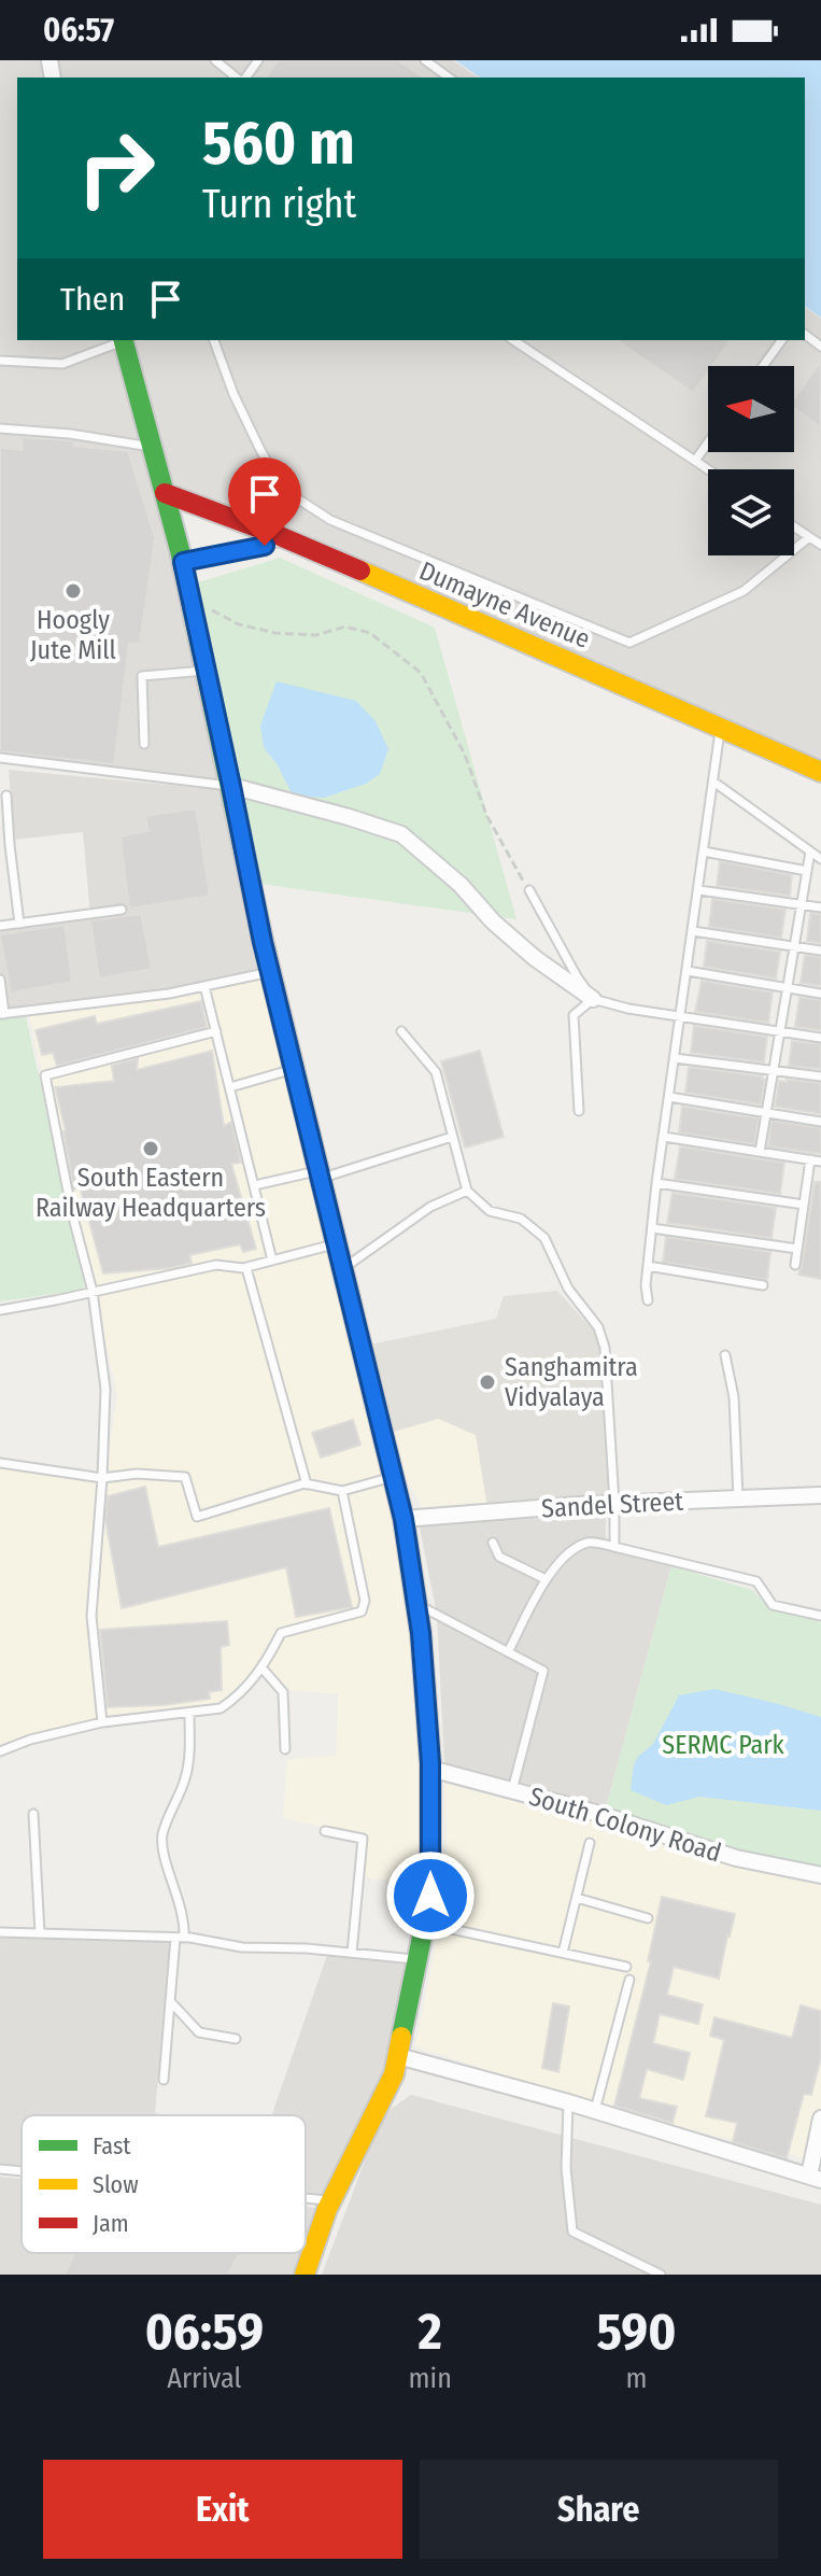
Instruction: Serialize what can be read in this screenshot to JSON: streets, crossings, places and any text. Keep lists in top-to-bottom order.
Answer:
{
  "streets": {
    "street": ["Dumayne Avenue", "Sandel Street", "South Colony Road"]
  },
  "parks": ["SERMC Park"],
  "places": ["Hoogly Jute Mill", "South Eastern Railway Headquarters", "Sanghamitra Vidyalaya"],
  "legend": ["Fast", "Slow", "Jam"],
  "north": "left",
  "page": {
    "status": "06:57",
    "turn": ["560 m", "Turn right"],
    "then": "Then",
    "eta": [
      "06:59",
      "Arrival",
      "2",
      "min",
      "590",
      "m"
    ],
    "buttons": ["Exit", "Share"]
  }
}
